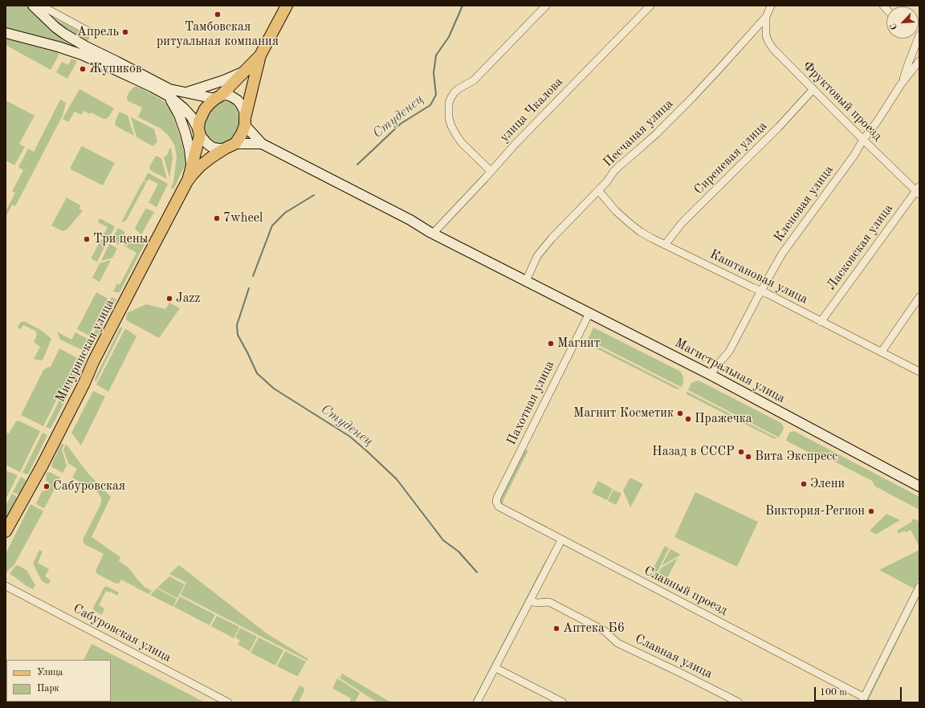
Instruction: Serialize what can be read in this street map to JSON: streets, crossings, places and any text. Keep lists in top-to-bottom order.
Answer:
{
  "streets": {
    "main road": ["Мичуринская улица", "Магистральная улица"],
    "street": [
      "Фруктовый проезд",
      "улица Чкалова",
      "Песчаная улица",
      "Сиреневая улица",
      "Кленовая улица",
      "Ласковская улица",
      "Каштановая улица",
      "Пахотная улица",
      "Славный проезд",
      "Сабуровская улица",
      "Славная улица"
    ]
  },
  "crossings": [
    ["Фруктовый проезд", "Песчаная улица"],
    ["Фруктовый проезд", "Сиреневая улица"],
    ["Фруктовый проезд", "Кленовая улица"],
    ["Фруктовый проезд", "Ласковская улица"],
    ["улица Чкалова", "Магистральная улица"],
    ["Песчаная улица", "Каштановая улица"],
    ["Песчаная улица", "Магистральная улица"],
    ["Сиреневая улица", "Каштановая улица"],
    ["Кленовая улица", "Каштановая улица"],
    ["Кленовая улица", "Магистральная улица"],
    ["Ласковская улица", "Каштановая улица"],
    ["Магистральная улица", "Пахотная улица"],
    ["Пахотная улица", "Славный проезд"]
  ],
  "water": ["Студенец"],
  "places": [
    "Тамбовская ритуальная компания",
    "Апрель",
    "Жупиков",
    "7wheel",
    "Три цены",
    "Jazz",
    "Магнит",
    "Магнит Косметик",
    "Пражечка",
    "Назад в СССР",
    "Вита Экспресс",
    "Элени",
    "Сабуровская",
    "Виктория-Регион",
    "Аптека Б6"
  ],
  "legend": ["Улица", "Парк"],
  "scale_bar": "100 m",
  "north": "bottom left"
}
